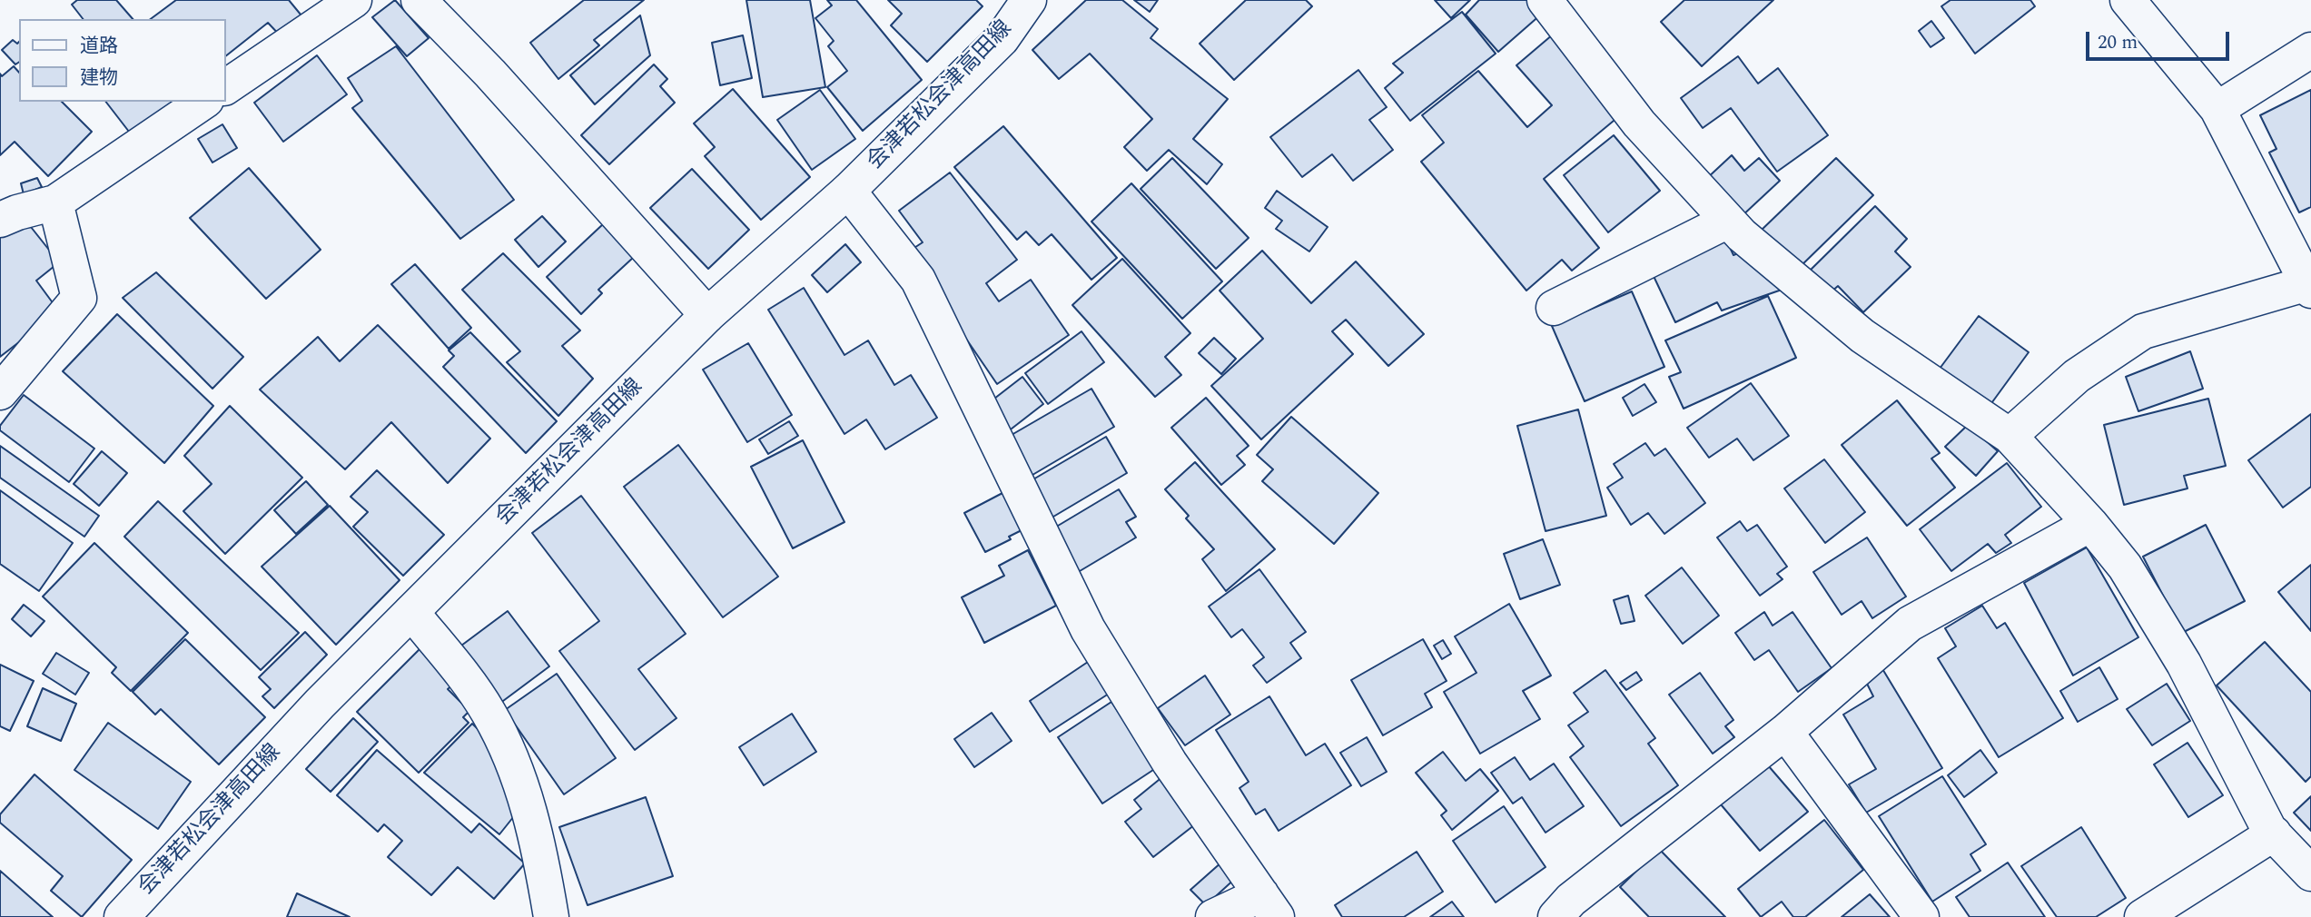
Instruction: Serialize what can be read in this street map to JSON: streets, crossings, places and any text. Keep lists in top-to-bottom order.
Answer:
{
  "streets": {
    "street": ["会津若松会津高田線"]
  },
  "legend": ["道路", "建物"],
  "scale_bar": "20 m"
}
